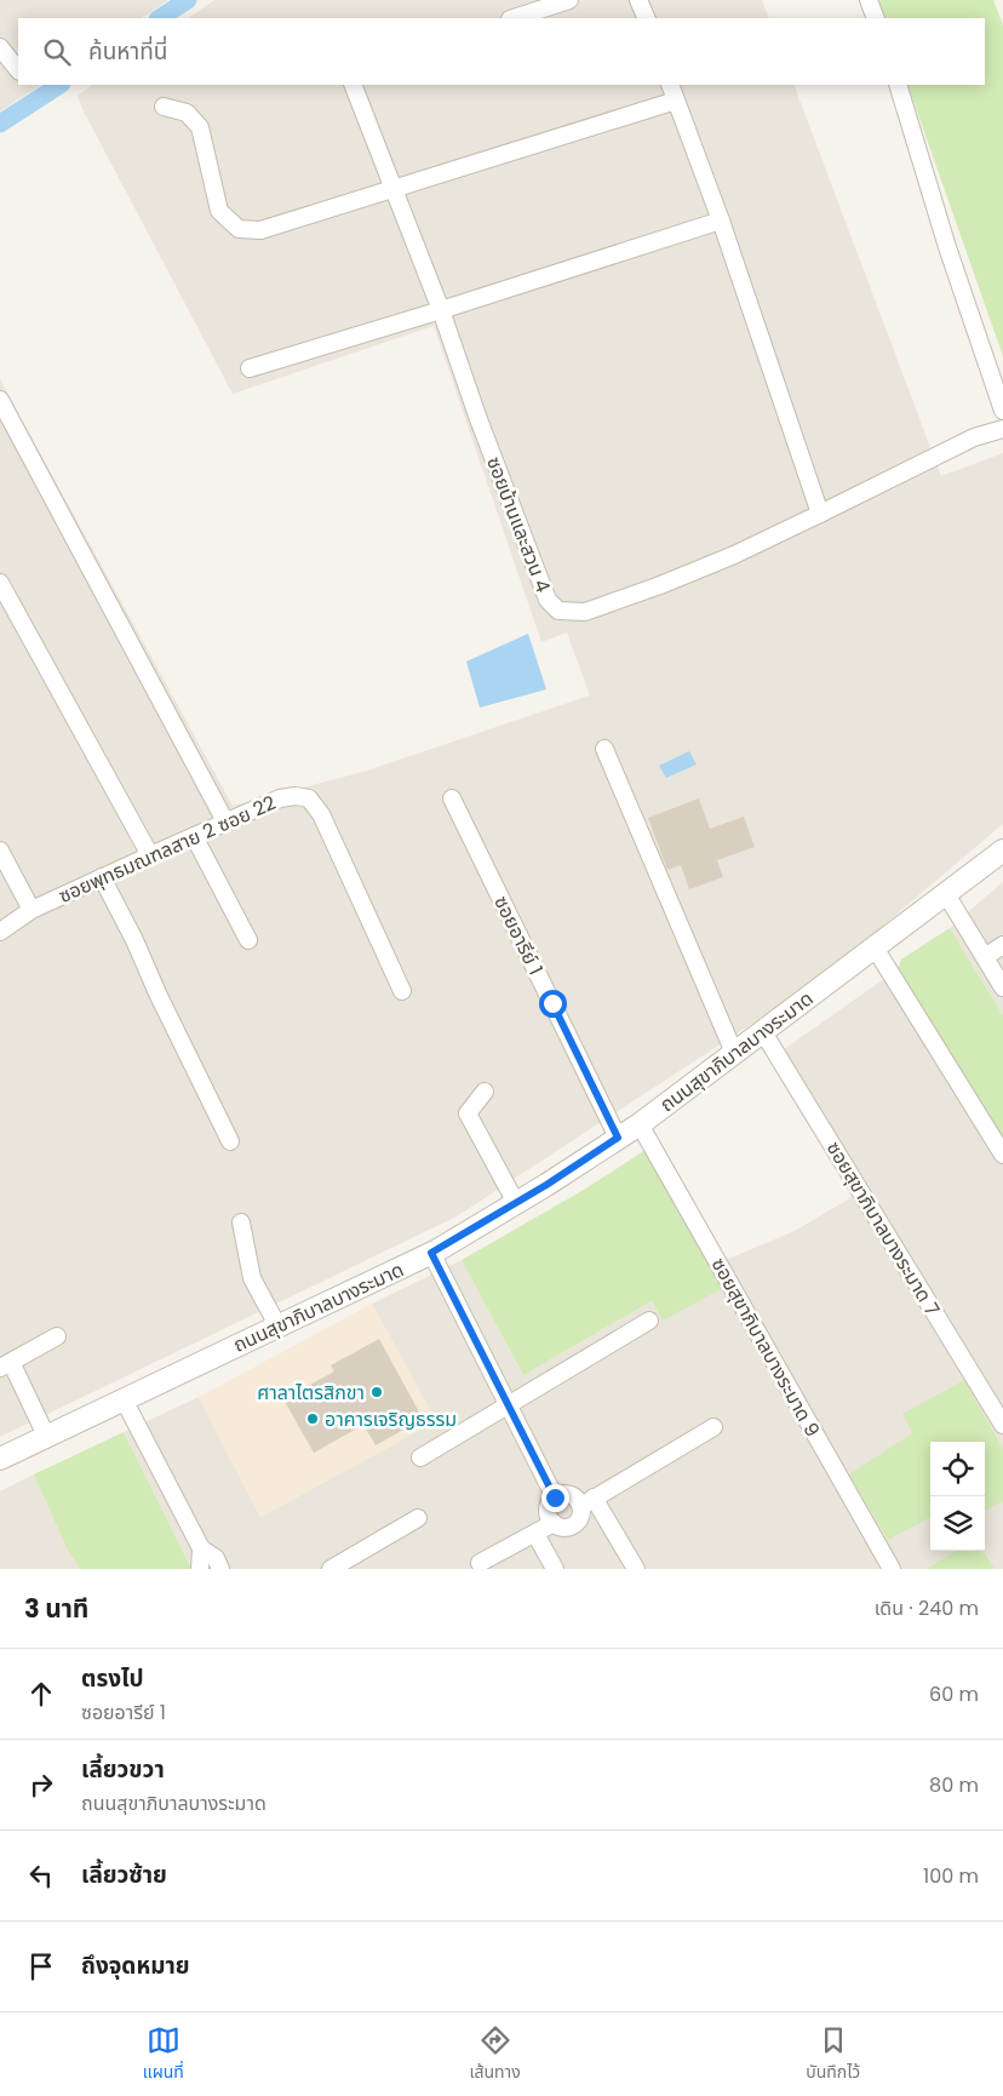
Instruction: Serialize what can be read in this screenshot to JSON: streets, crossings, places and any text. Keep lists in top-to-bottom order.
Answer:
{
  "streets": {
    "street": [
      "ซอยบ้านและสวน 4",
      "ซอยพุทธมณฑลสาย 2 ซอย 22",
      "ซอยอารีย์ 1",
      "ถนนสุขาภิบาลบางระมาด",
      "ซอยสุขาภิบาลบางระมาด 7",
      "ซอยสุขาภิบาลบางระมาด 9"
    ]
  },
  "crossings": [
    ["ซอยอารีย์ 1", "ถนนสุขาภิบาลบางระมาด"],
    ["ถนนสุขาภิบาลบางระมาด", "ซอยสุขาภิบาลบางระมาด 7"],
    ["ถนนสุขาภิบาลบางระมาด", "ซอยสุขาภิบาลบางระมาด 9"]
  ],
  "places": ["ศาลาไตรสิกขา", "อาคารเจริญธรรม"],
  "page": {
    "search": "ค้นหาที่นี่",
    "heading": ["3 นาที", "เดิน · 240 m"],
    "list": [
      ["ตรงไป", "ซอยอารีย์ 1", "60 m"],
      ["เลี้ยวขวา", "ถนนสุขาภิบาลบางระมาด", "80 m"],
      ["เลี้ยวซ้าย", "100 m"],
      "ถึงจุดหมาย"
    ],
    "nav": ["แผนที่", "เส้นทาง", "บันทึกไว้"]
  }
}
